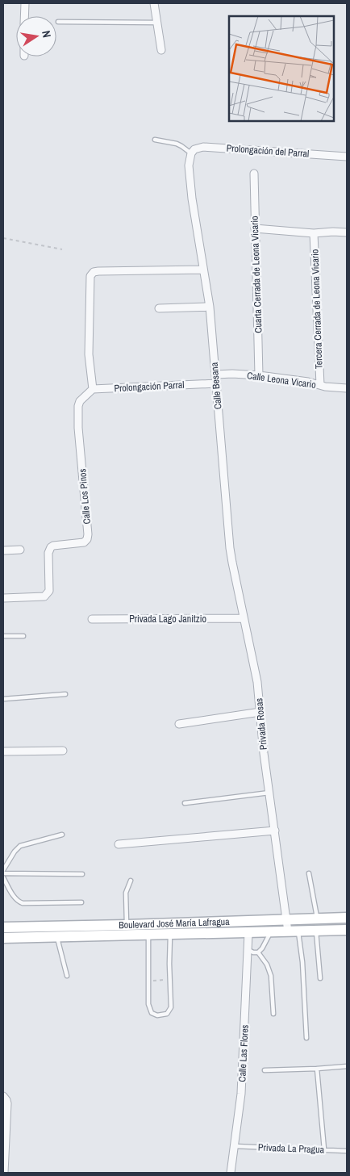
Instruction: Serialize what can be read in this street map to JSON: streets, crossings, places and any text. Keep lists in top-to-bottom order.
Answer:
{
  "streets": {
    "main road": ["Boulevard José María Lafragua"],
    "street": [
      "Prolongación del Parral",
      "Cuarta Cerrada de Leona Vicario",
      "Tercera Cerrada de Leona Vicario",
      "Calle Leona Vicario",
      "Calle Besana",
      "Prolongación Parral",
      "Calle Los Pinos",
      "Privada Lago Janitzio",
      "Privada Rosas",
      "Calle Las Flores"
    ],
    "lane": ["Privada La Pragua"]
  },
  "crossings": [
    ["Prolongación del Parral", "Calle Besana"],
    ["Cuarta Cerrada de Leona Vicario", "Calle Leona Vicario"],
    ["Tercera Cerrada de Leona Vicario", "Calle Leona Vicario"],
    ["Calle Leona Vicario", "Calle Besana"],
    ["Calle Besana", "Prolongación Parral"],
    ["Calle Besana", "Privada Lago Janitzio"],
    ["Calle Besana", "Privada Rosas"],
    ["Prolongación Parral", "Calle Los Pinos"],
    ["Privada Lago Janitzio", "Privada Rosas"],
    ["Privada Rosas", "Boulevard José María Lafragua"],
    ["Boulevard José María Lafragua", "Calle Las Flores"],
    ["Calle Las Flores", "Privada La Pragua"]
  ],
  "north": "right"
}
